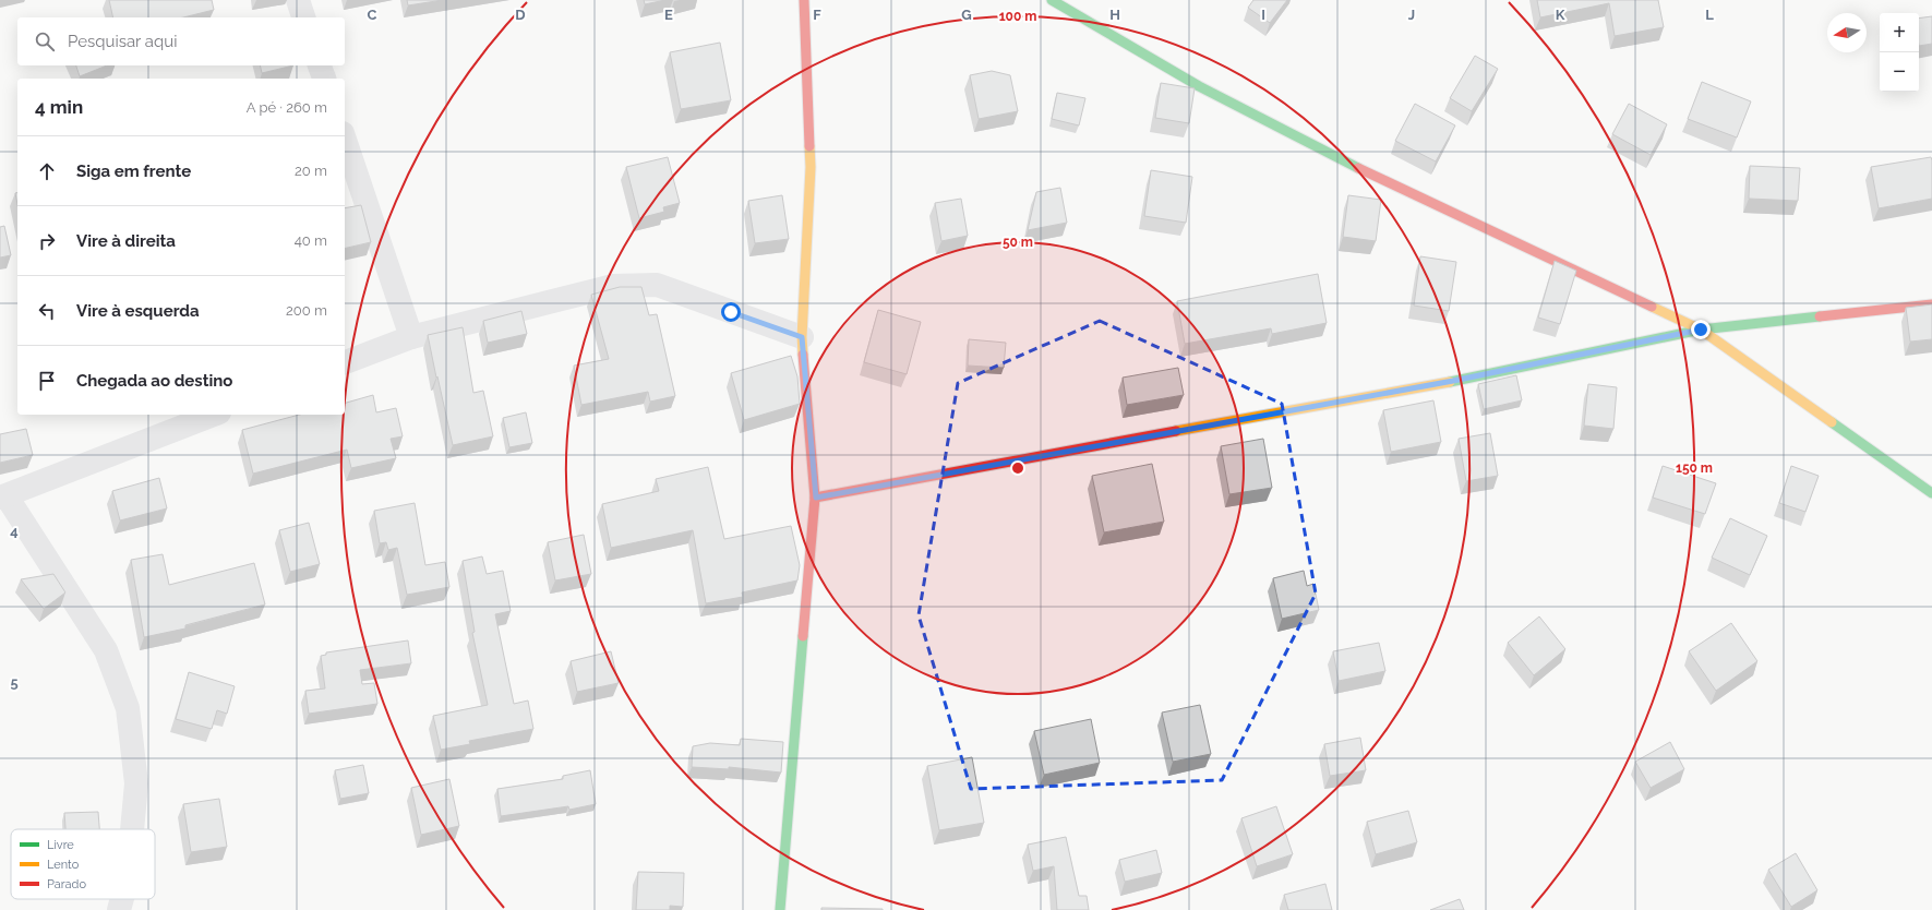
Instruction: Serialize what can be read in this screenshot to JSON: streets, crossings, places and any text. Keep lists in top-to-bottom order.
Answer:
{
  "legend": ["Livre", "Lento", "Parado"],
  "north": "left",
  "page": {
    "map_buttons": ["+", "−"],
    "search": "Pesquisar aqui",
    "heading": ["4 min", "A pé · 260 m"],
    "list": [
      ["Siga em frente", "20 m"],
      ["Vire à direita", "40 m"],
      ["Vire à esquerda", "200 m"],
      "Chegada ao destino"
    ]
  },
  "grid": {
    "columns": [
      "C",
      "D",
      "E",
      "F",
      "G",
      "H",
      "I",
      "J",
      "K",
      "L"
    ],
    "rows": ["4", "5"]
  },
  "rings": ["100 m", "50 m", "150 m"]
}
